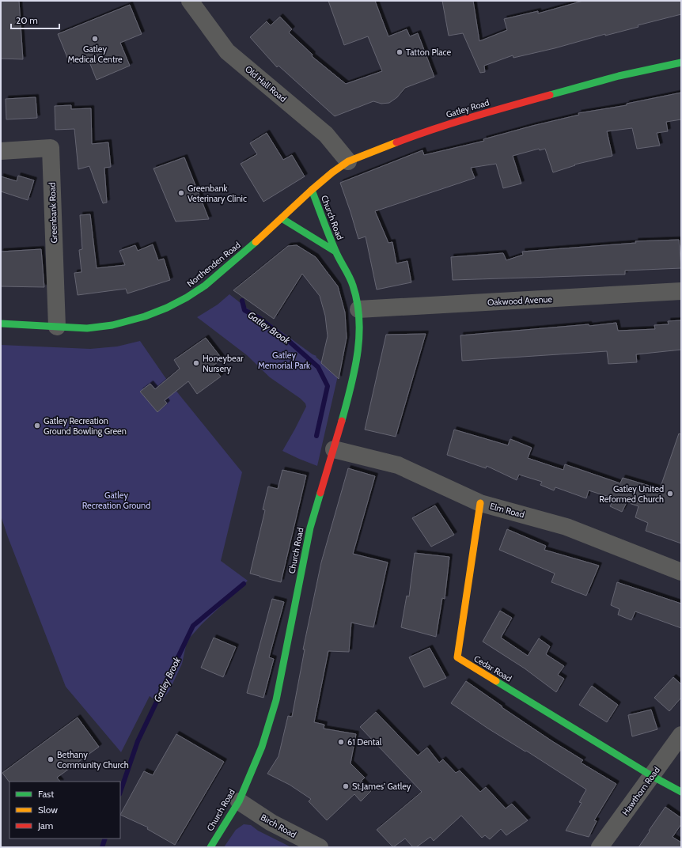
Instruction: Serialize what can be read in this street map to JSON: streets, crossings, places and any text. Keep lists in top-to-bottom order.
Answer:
{
  "streets": {
    "street": [
      "Old Hall Road",
      "Gatley Road",
      "Greenbank Road",
      "Church Road",
      "Northenden Road",
      "Oakwood Avenue",
      "Elm Road",
      "Cedar Road",
      "Hawthorn Road",
      "Birch Road"
    ]
  },
  "crossings": [
    ["Old Hall Road", "Gatley Road"],
    ["Gatley Road", "Church Road"],
    ["Gatley Road", "Northenden Road"],
    ["Greenbank Road", "Northenden Road"],
    ["Church Road", "Northenden Road"],
    ["Church Road", "Oakwood Avenue"],
    ["Church Road", "Elm Road"],
    ["Church Road", "Birch Road"],
    ["Elm Road", "Cedar Road"],
    ["Cedar Road", "Hawthorn Road"]
  ],
  "water": ["Gatley Brook"],
  "parks": ["Gatley Memorial Park", "Gatley Recreation Ground"],
  "places": [
    "Gatley Medical Centre",
    "Tatton Place",
    "Greenbank Veterinary Clinic",
    "Honeybear Nursery",
    "Gatley Recreation Ground Bowling Green",
    "Gatley United Reformed Church",
    "61 Dental",
    "Bethany Community Church",
    "St.James' Gatley"
  ],
  "legend": ["Fast", "Slow", "Jam"],
  "scale_bar": "20 m"
}
